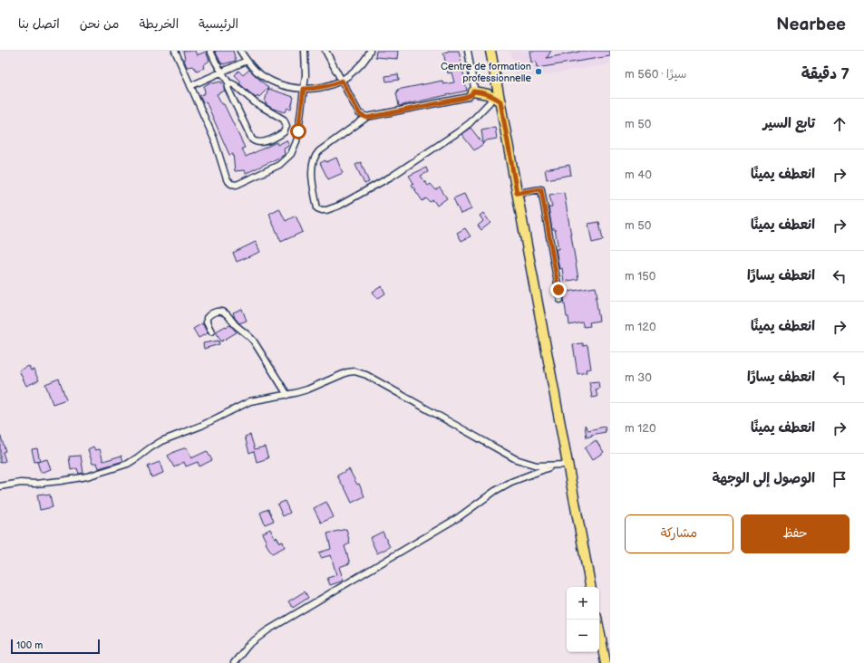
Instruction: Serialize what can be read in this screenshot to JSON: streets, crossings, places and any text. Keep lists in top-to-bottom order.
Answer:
{
  "places": ["Centre de formation professionnelle"],
  "scale_bar": "100 m",
  "page": {
    "header": "Nearbee",
    "nav": [
      "الرئيسية",
      "الخريطة",
      "من نحن",
      "اتصل بنا"
    ],
    "heading": ["7 دقيقة", "سيرًا · 560 m"],
    "list": [
      ["تابع السير", "50 m"],
      ["انعطف يمينًا", "40 m"],
      ["انعطف يمينًا", "50 m"],
      ["انعطف يسارًا", "150 m"],
      ["انعطف يمينًا", "120 m"],
      ["انعطف يسارًا", "30 m"],
      ["انعطف يمينًا", "120 m"],
      "الوصول إلى الوجهة"
    ],
    "buttons": ["حفظ", "مشاركة"],
    "map_buttons": ["+", "−"],
    "scale": "100 m"
  }
}
